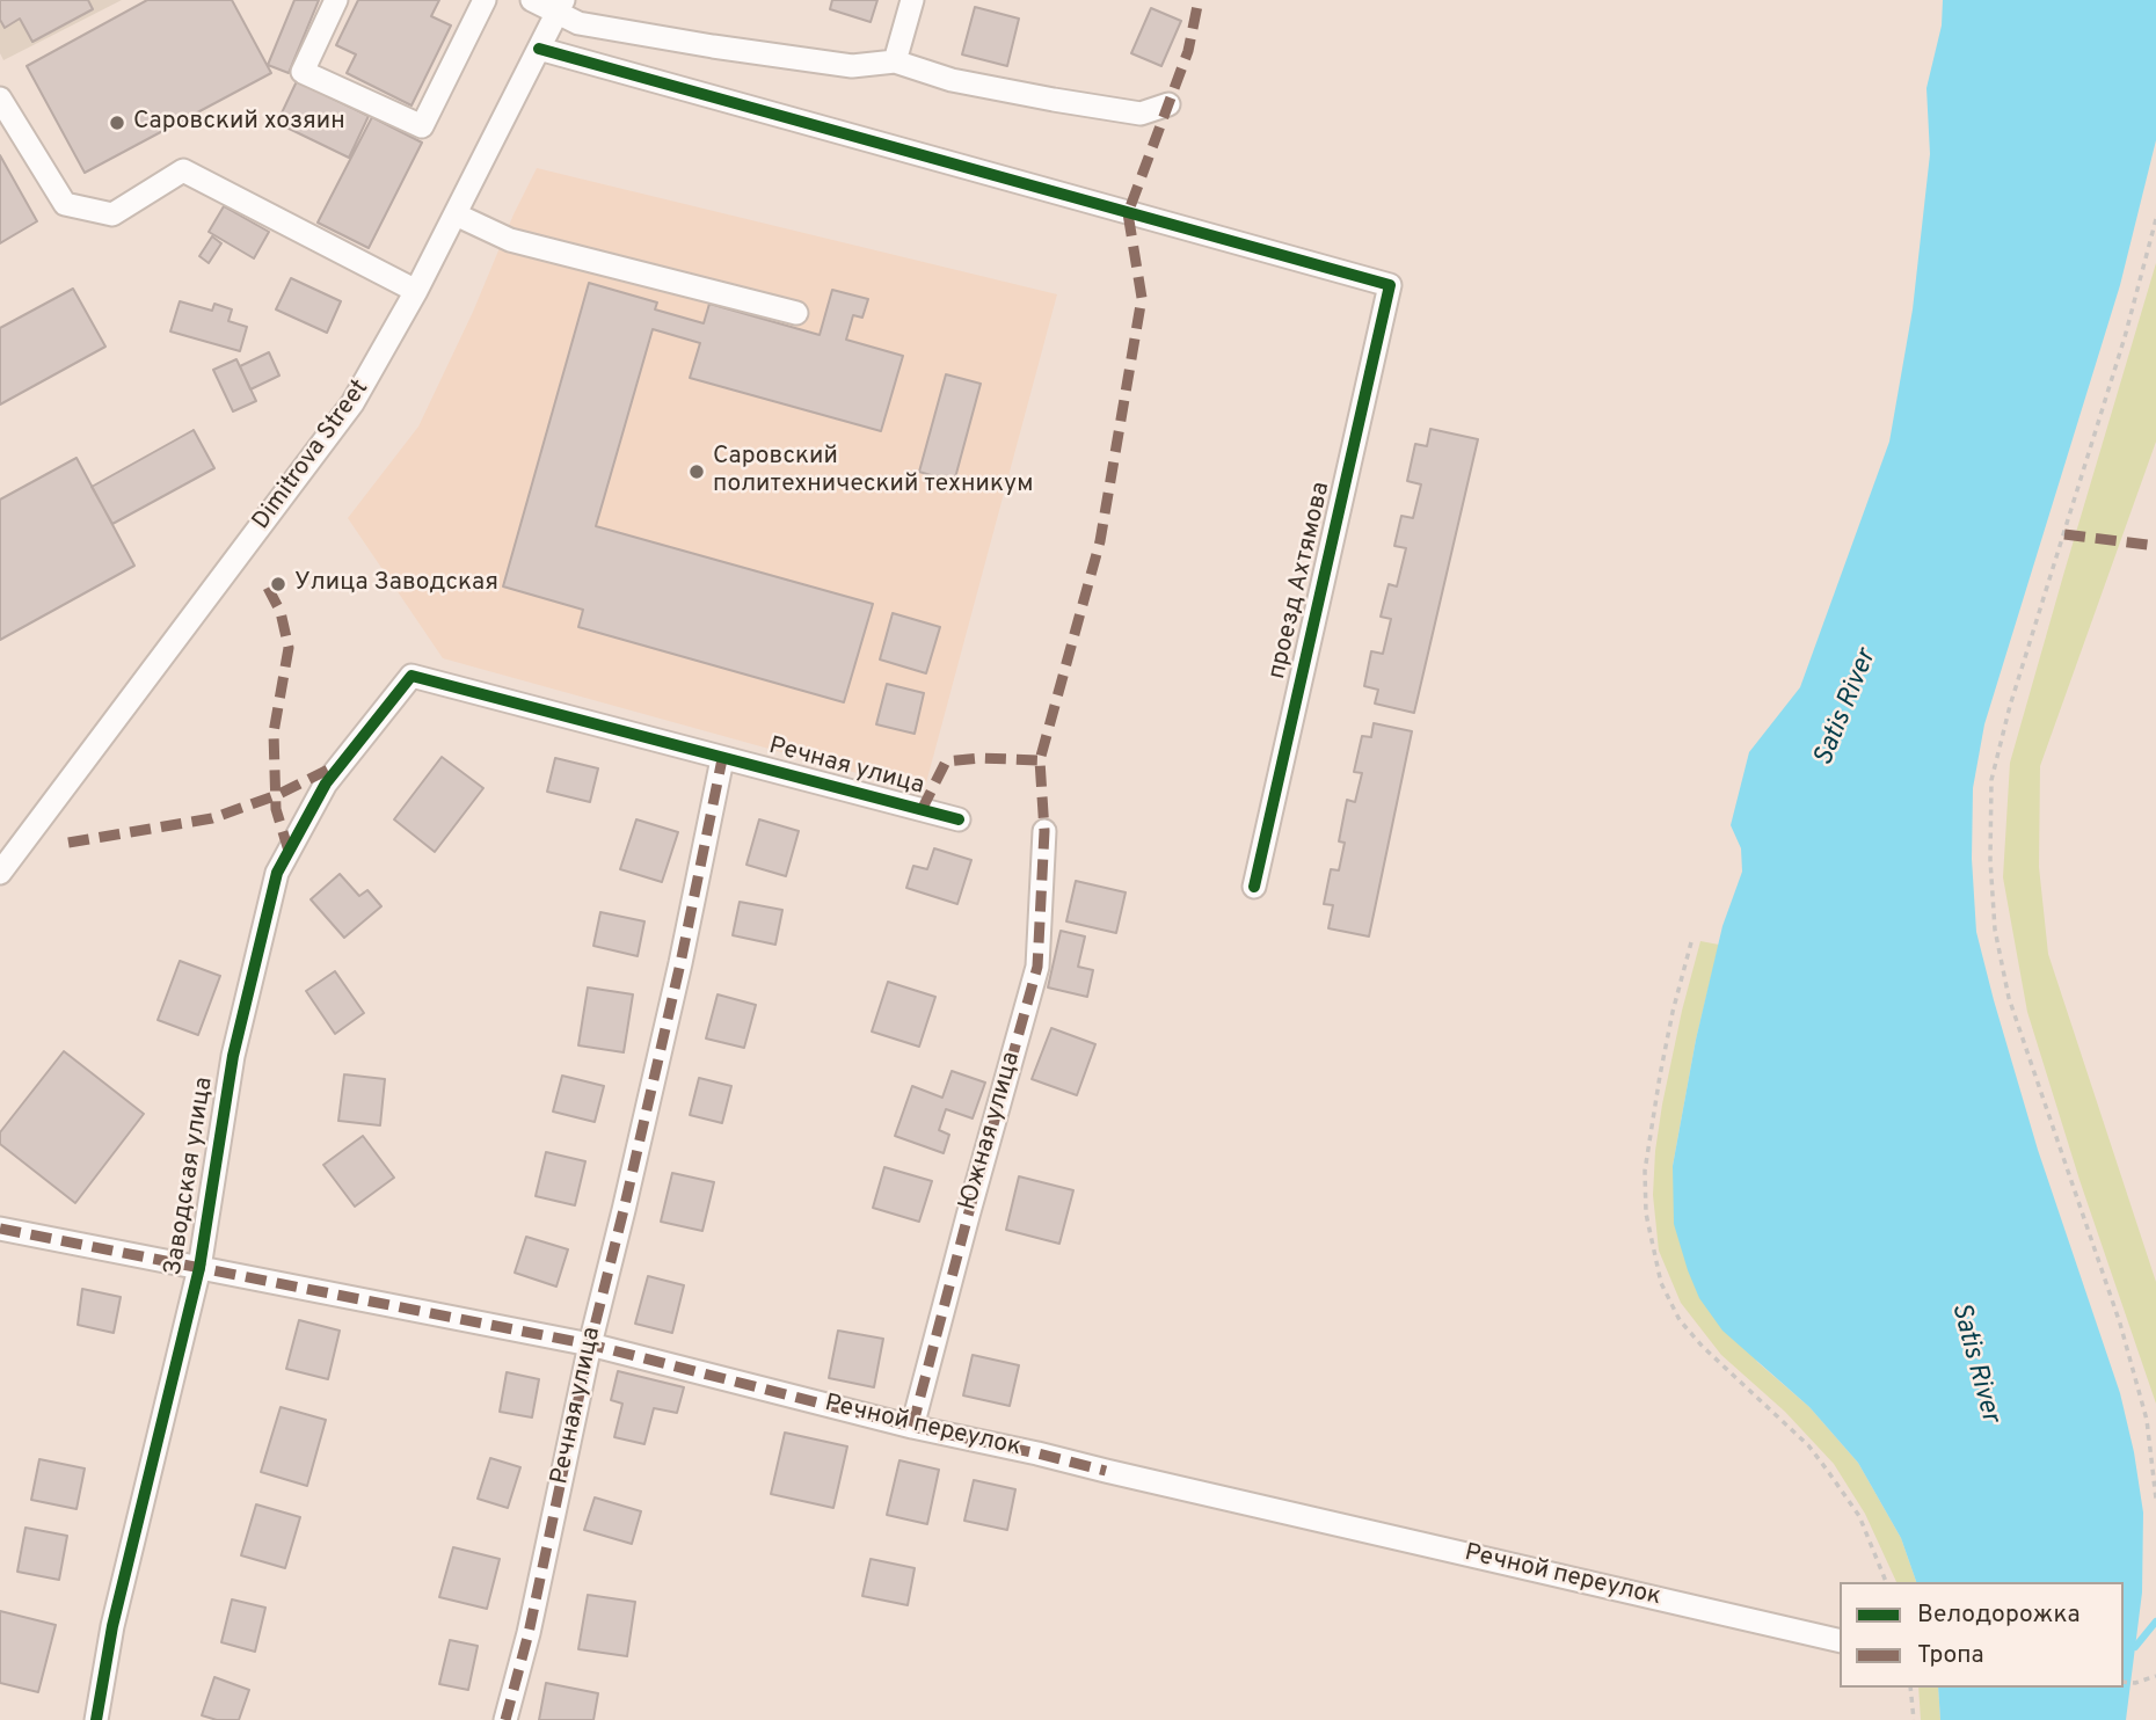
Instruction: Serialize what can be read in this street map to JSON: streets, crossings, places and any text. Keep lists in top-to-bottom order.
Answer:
{
  "streets": {
    "street": [
      "Dimitrova Street",
      "проезд Ахтямова",
      "Речная улица",
      "Южная улица",
      "Заводская улица",
      "Речной переулок"
    ]
  },
  "crossings": [
    ["Dimitrova Street", "проезд Ахтямова"],
    ["Речная улица", "Заводская улица"],
    ["Речная улица", "Речной переулок"],
    ["Южная улица", "Речной переулок"],
    ["Заводская улица", "Речной переулок"]
  ],
  "water": ["Satis River"],
  "places": ["Саровский хозяин", "Саровский политехнический техникум", "Улица Заводская"],
  "legend": ["Велодорожка", "Тропа"]
}
